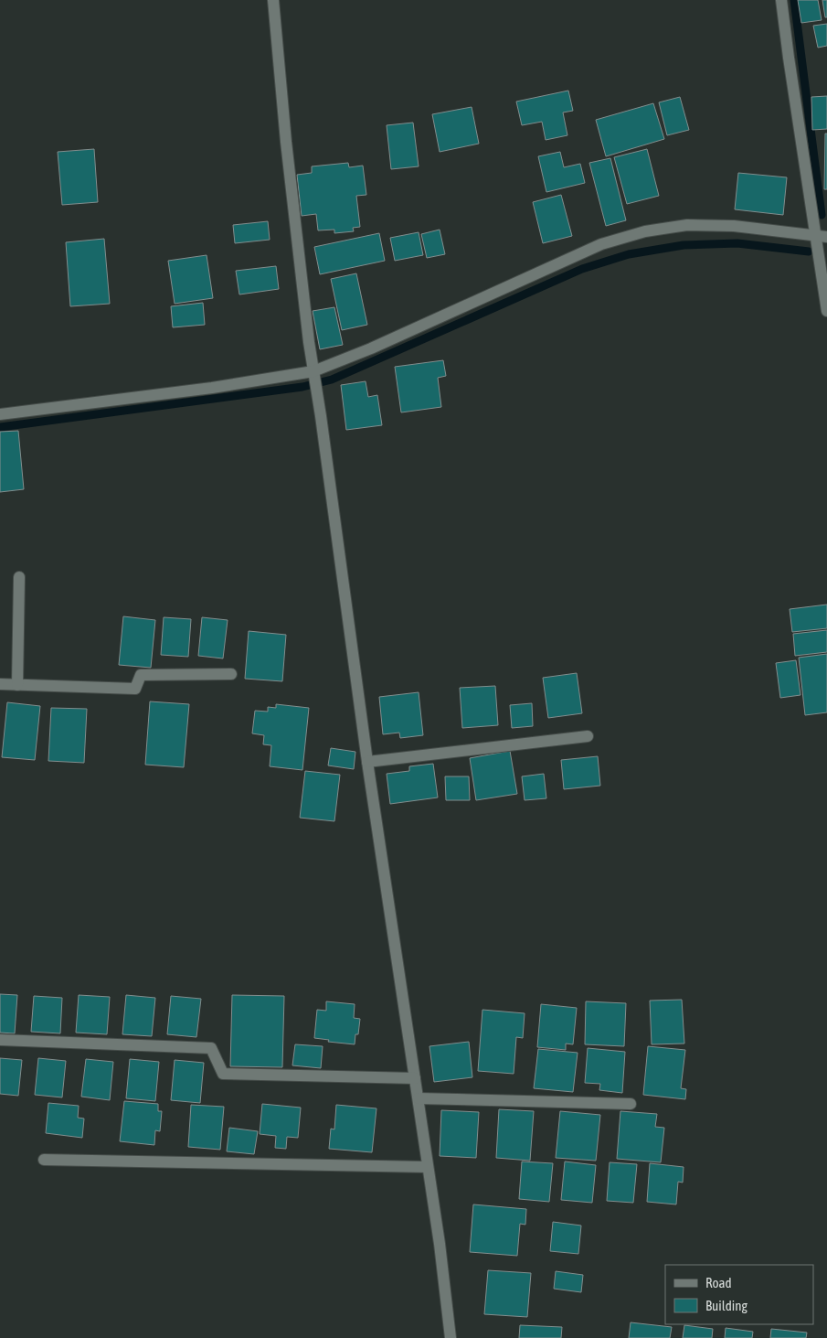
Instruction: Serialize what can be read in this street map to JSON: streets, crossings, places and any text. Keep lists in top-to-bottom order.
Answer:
{
  "legend": ["Road", "Building"]
}
